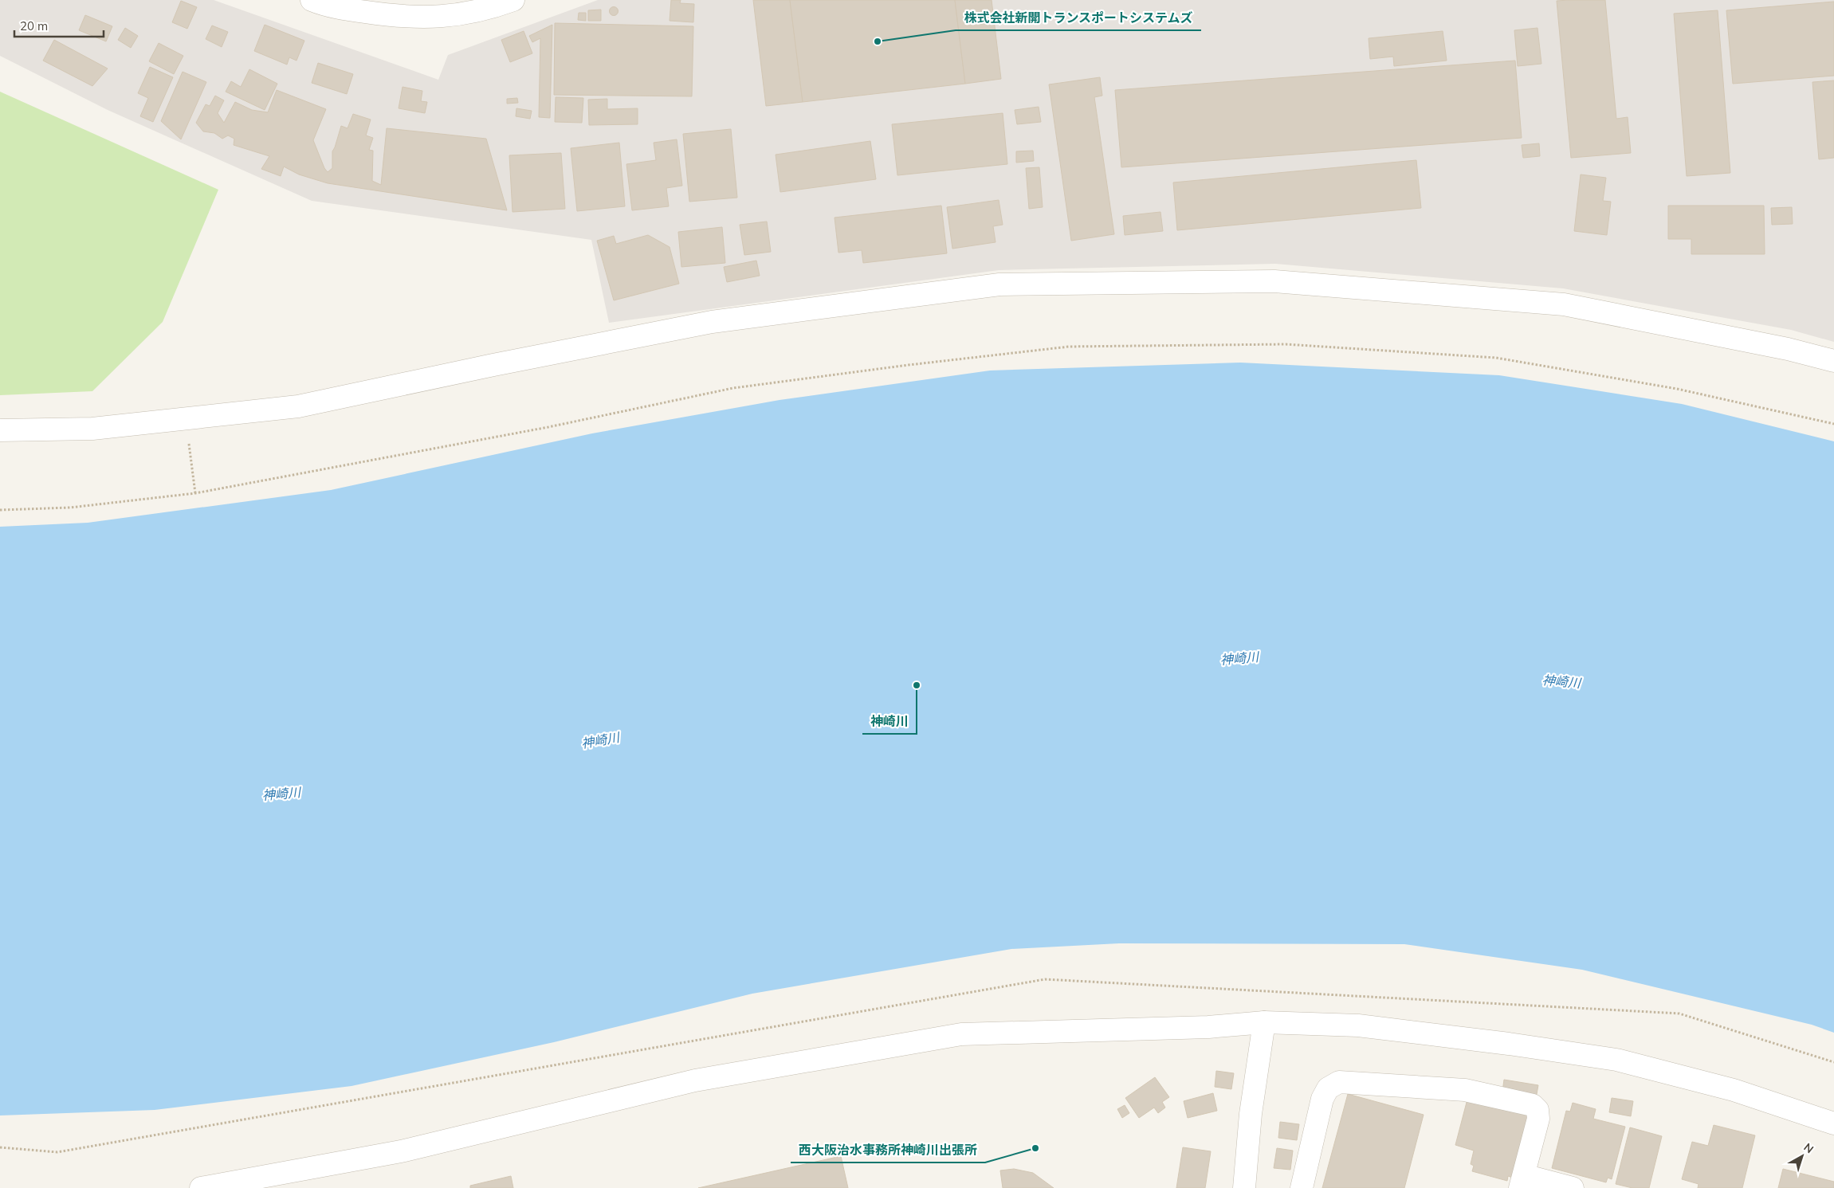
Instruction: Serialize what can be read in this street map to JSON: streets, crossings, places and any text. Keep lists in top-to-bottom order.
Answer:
{
  "water": ["神崎川"],
  "places": ["株式会社新開トランスポートシステムズ", "神崎川", "西大阪治水事務所神崎川出張所"],
  "scale_bar": "20 m",
  "north": "top right"
}
